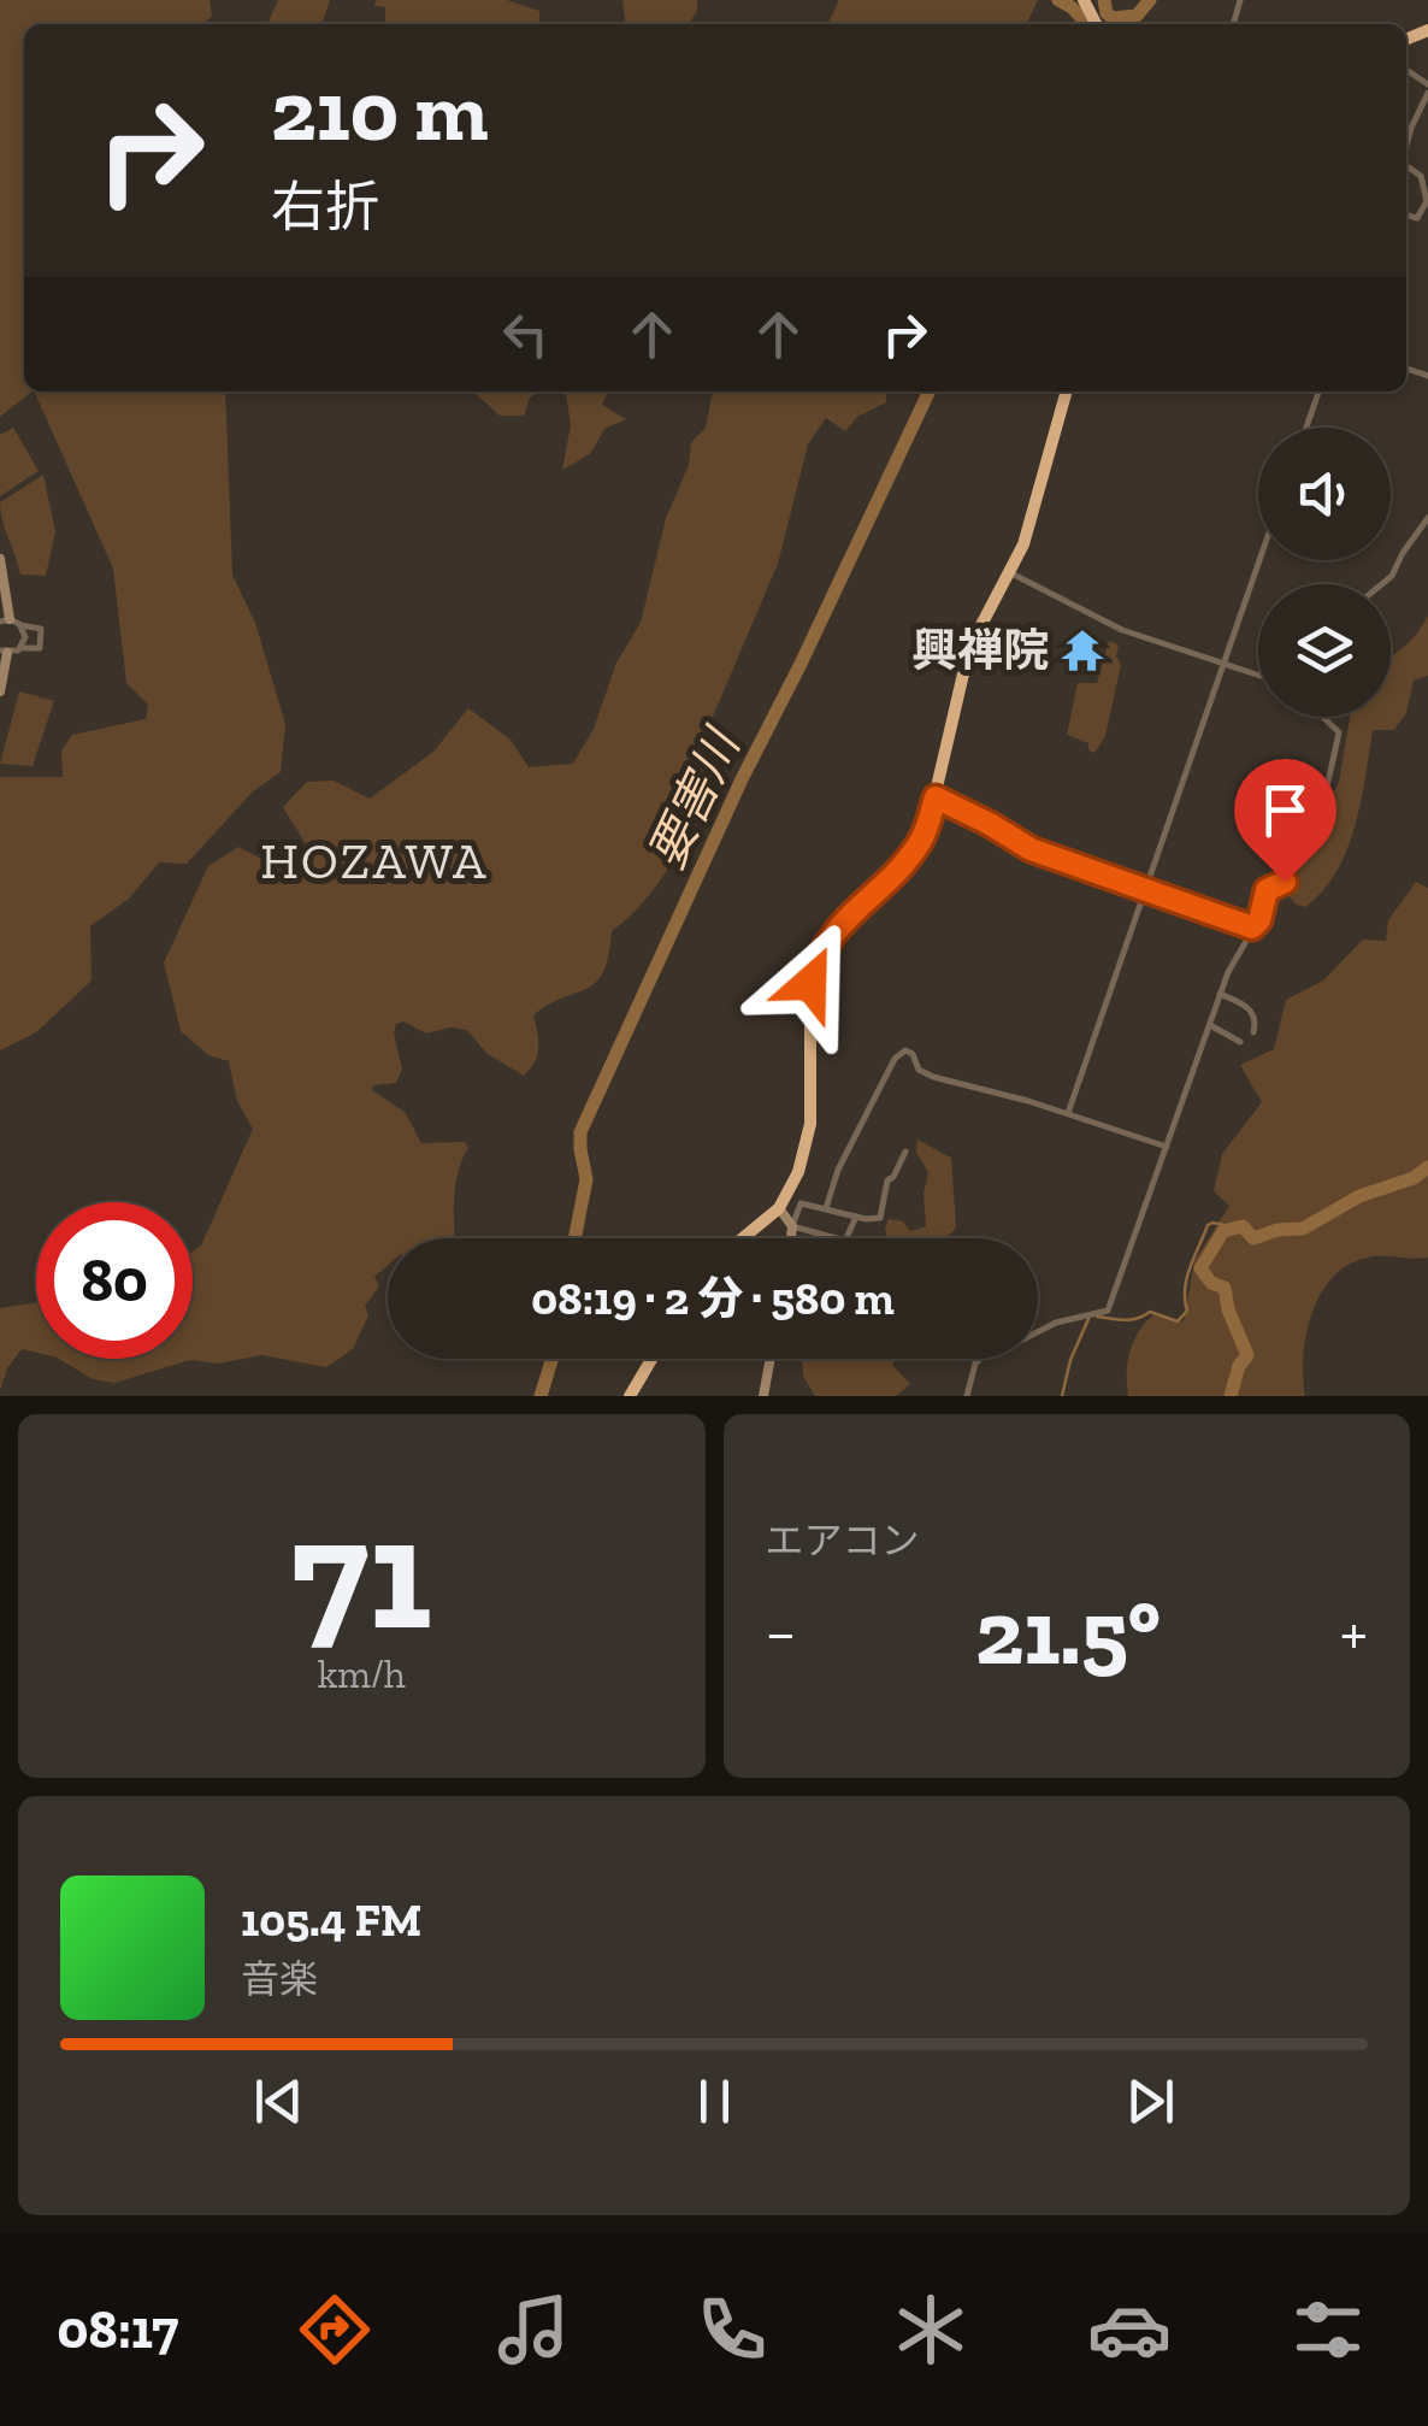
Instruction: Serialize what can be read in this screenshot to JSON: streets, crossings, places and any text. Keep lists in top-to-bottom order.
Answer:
{
  "districts": ["HOZAWA"],
  "water": ["要害川"],
  "places": {
    "temple": ["興禅院"]
  },
  "page": {
    "turn": ["210 m", "右折"],
    "limit": "80",
    "trip": "08:19 · 2 分 · 580 m",
    "tile": [
      ["71", "km/h"],
      "エアコン"
    ],
    "heat": ["−", "21.5°", "+"],
    "song": ["105.4 FM", "音楽"],
    "tabs": "08:17"
  }
}
